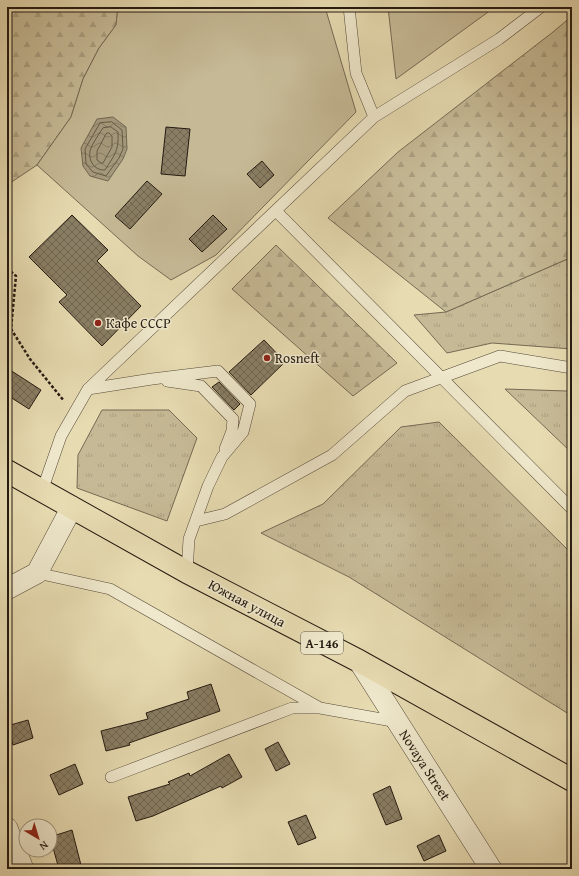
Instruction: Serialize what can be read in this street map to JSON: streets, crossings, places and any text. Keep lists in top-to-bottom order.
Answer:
{
  "streets": {
    "highway": ["Южная улица", "А-146"],
    "street": ["Novaya Street"]
  },
  "crossings": [
    ["Южная улица", "Novaya Street"]
  ],
  "places": ["Кафе СССР", "Rosneft"],
  "north": "bottom right"
}
